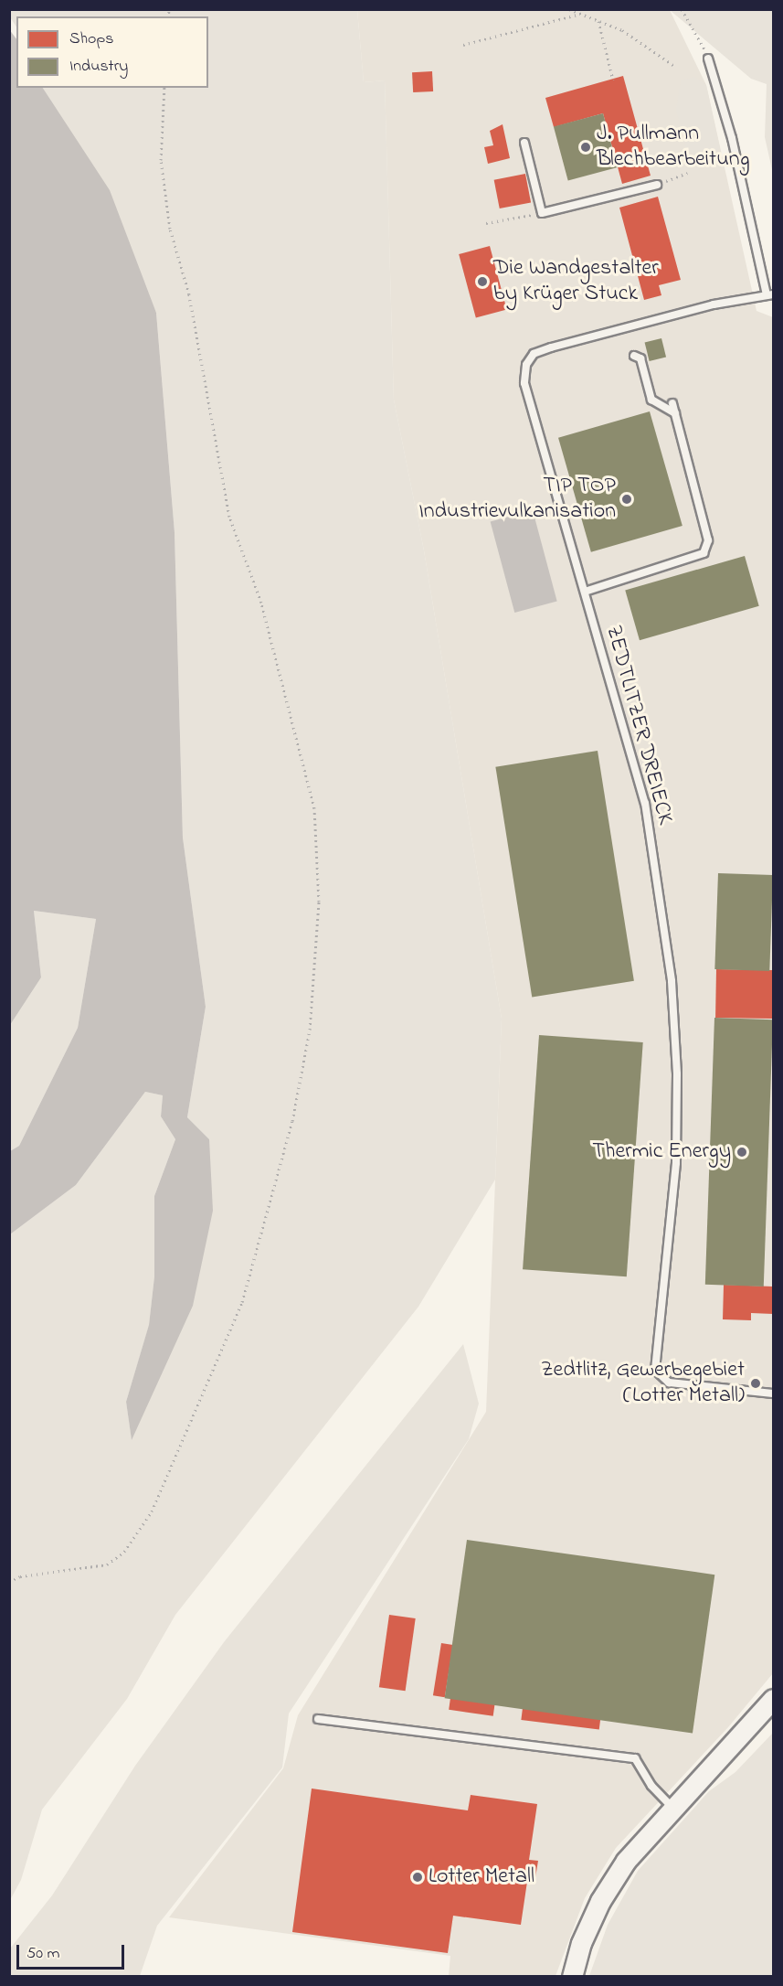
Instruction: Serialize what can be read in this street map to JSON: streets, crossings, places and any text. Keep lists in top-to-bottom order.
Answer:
{
  "streets": {
    "lane": ["ZEDTLITZER DREIECK"]
  },
  "places": [
    "J. Pullmann Blechbearbeitung",
    "Die Wandgestalter by Krüger Stuck",
    "TIP TOP Industrievulkanisation",
    "Thermic Energy",
    "Zedtlitz, Gewerbegebiet (Lotter Metall)",
    "Lotter Metall"
  ],
  "legend": ["Shops", "Industry"],
  "scale_bar": "50 m"
}
